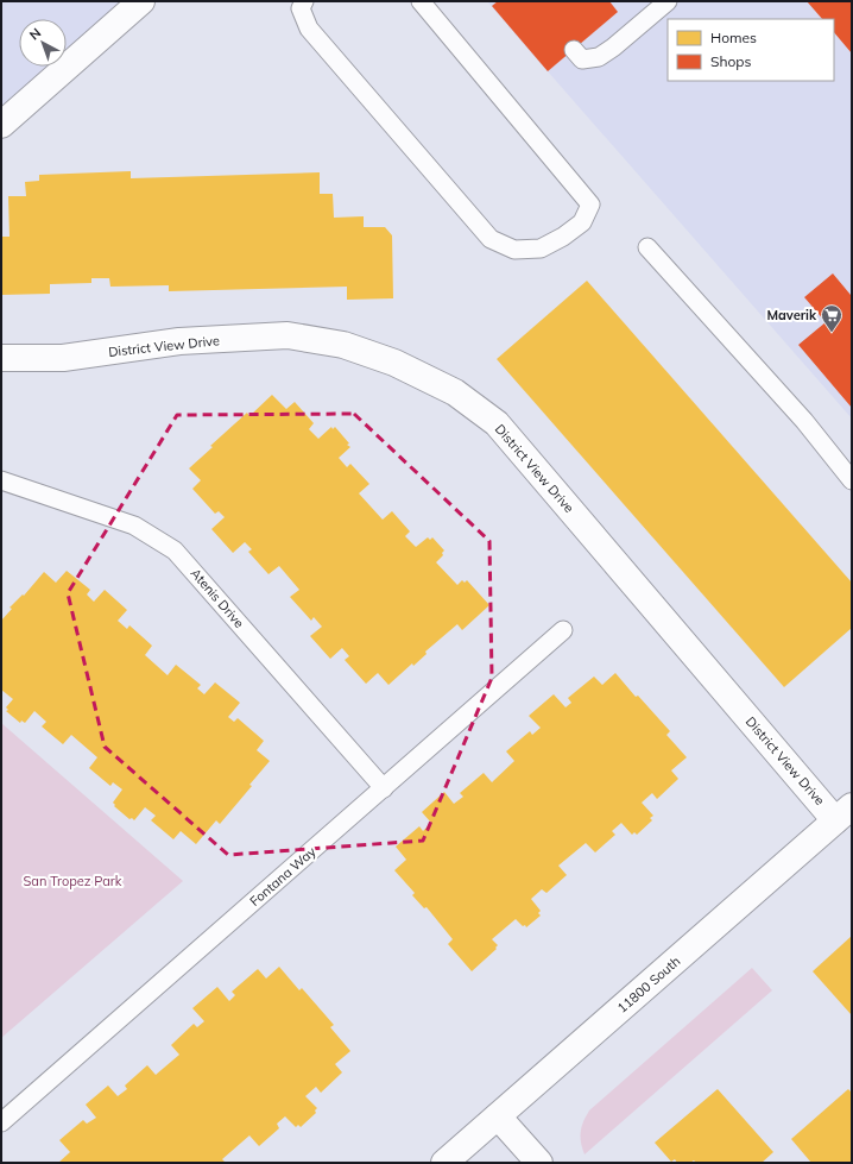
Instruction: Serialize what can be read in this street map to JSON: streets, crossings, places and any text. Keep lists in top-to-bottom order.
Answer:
{
  "streets": {
    "street": ["District View Drive", "11800 South"],
    "lane": ["Atenis Drive", "Fontana Way"]
  },
  "crossings": [
    ["District View Drive", "11800 South"],
    ["Atenis Drive", "Fontana Way"]
  ],
  "parks": ["San Tropez Park"],
  "places": {
    "supermarket": ["Maverik"]
  },
  "legend": ["Homes", "Shops"],
  "north": "top left"
}
